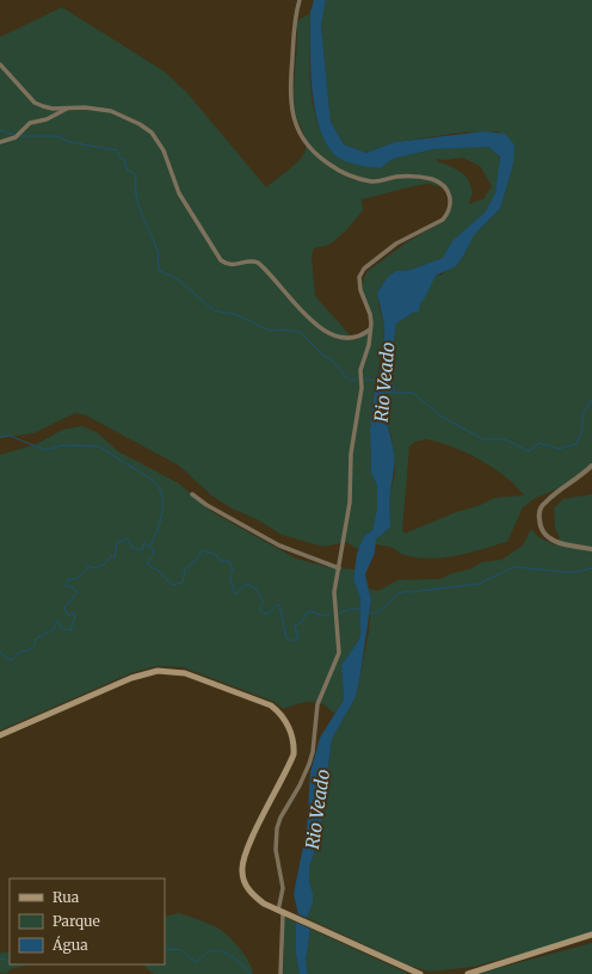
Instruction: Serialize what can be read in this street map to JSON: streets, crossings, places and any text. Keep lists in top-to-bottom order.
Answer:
{
  "water": ["Rio Veado"],
  "legend": ["Rua", "Parque", "Água"]
}
